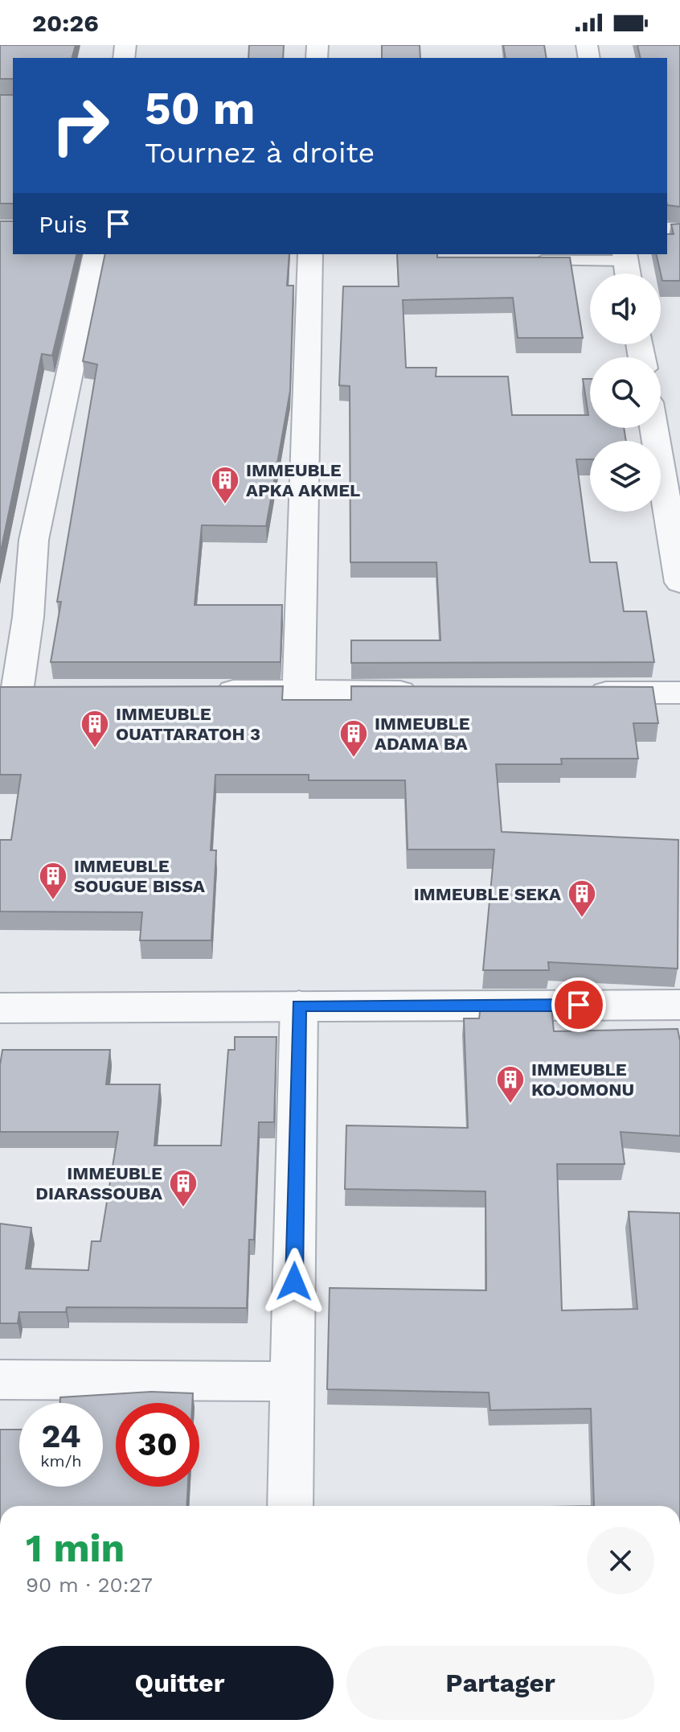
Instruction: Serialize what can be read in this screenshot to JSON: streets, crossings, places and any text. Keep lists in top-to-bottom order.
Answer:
{
  "places": {
    "building": [
      "IMMEUBLE APKA AKMEL",
      "IMMEUBLE OUATTARATOH 3",
      "IMMEUBLE ADAMA BA",
      "IMMEUBLE SOUGUE BISSA",
      "IMMEUBLE SEKA",
      "IMMEUBLE KOJOMONU",
      "IMMEUBLE DIARASSOUBA"
    ]
  },
  "page": {
    "status": "20:26",
    "turn": ["50 m", "Tournez à droite"],
    "then": "Puis",
    "speed": "24 km/h",
    "limit": "30",
    "heading": ["1 min", "90 m · 20:27"],
    "buttons": ["Quitter", "Partager"]
  }
}
